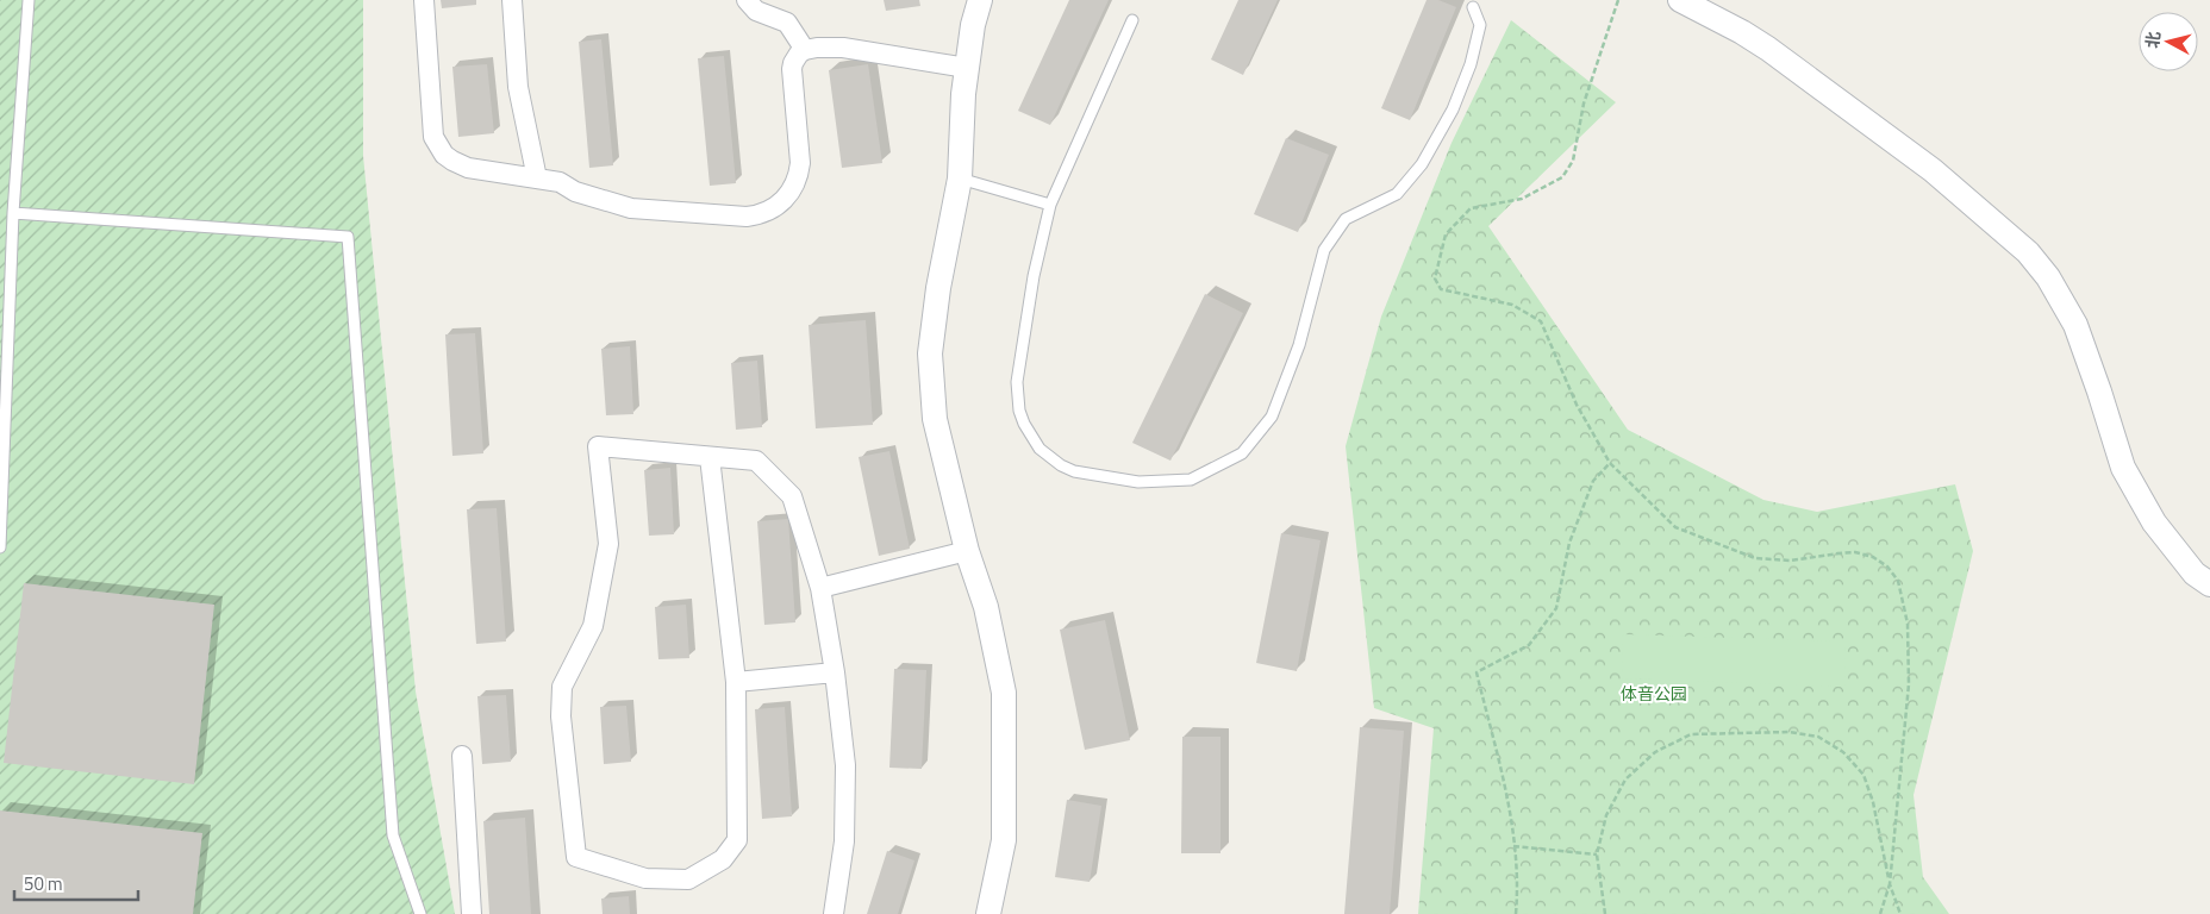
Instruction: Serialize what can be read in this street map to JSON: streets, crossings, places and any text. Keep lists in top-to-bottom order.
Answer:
{
  "parks": ["体音公园"],
  "scale_bar": "50 m",
  "north": "left"
}
